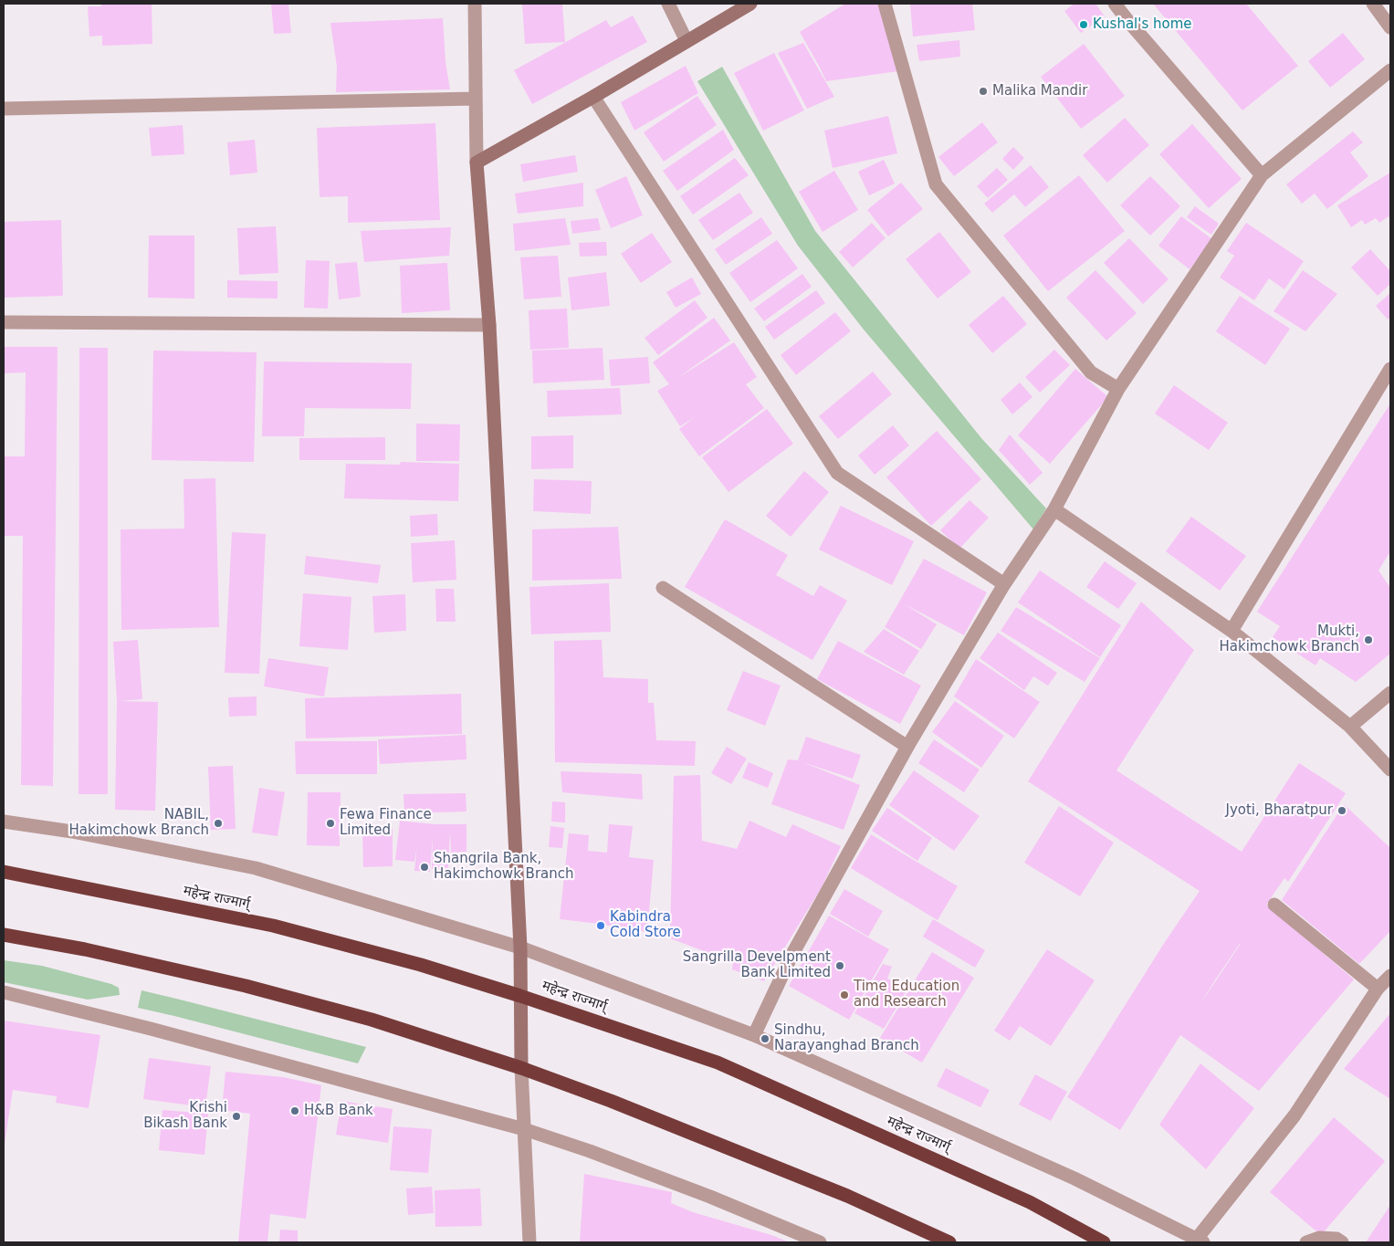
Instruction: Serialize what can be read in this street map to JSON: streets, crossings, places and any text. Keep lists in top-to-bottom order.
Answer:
{
  "streets": {
    "highway": ["महेन्द्र राज्मार्ग्"]
  },
  "places": [
    "Kushal's home",
    "Malika Mandir",
    "Mukti, Hakimchowk Branch",
    "Jyoti, Bharatpur",
    "NABIL, Hakimchowk Branch",
    "Fewa Finance Limited",
    "Shangrila Bank, Hakimchowk Branch",
    "Kabindra Cold Store",
    "Sangrilla Develpment Bank Limited",
    "Time Education and Research",
    "Sindhu, Narayanghad Branch",
    "H&B Bank",
    "Krishi Bikash Bank"
  ]
}
